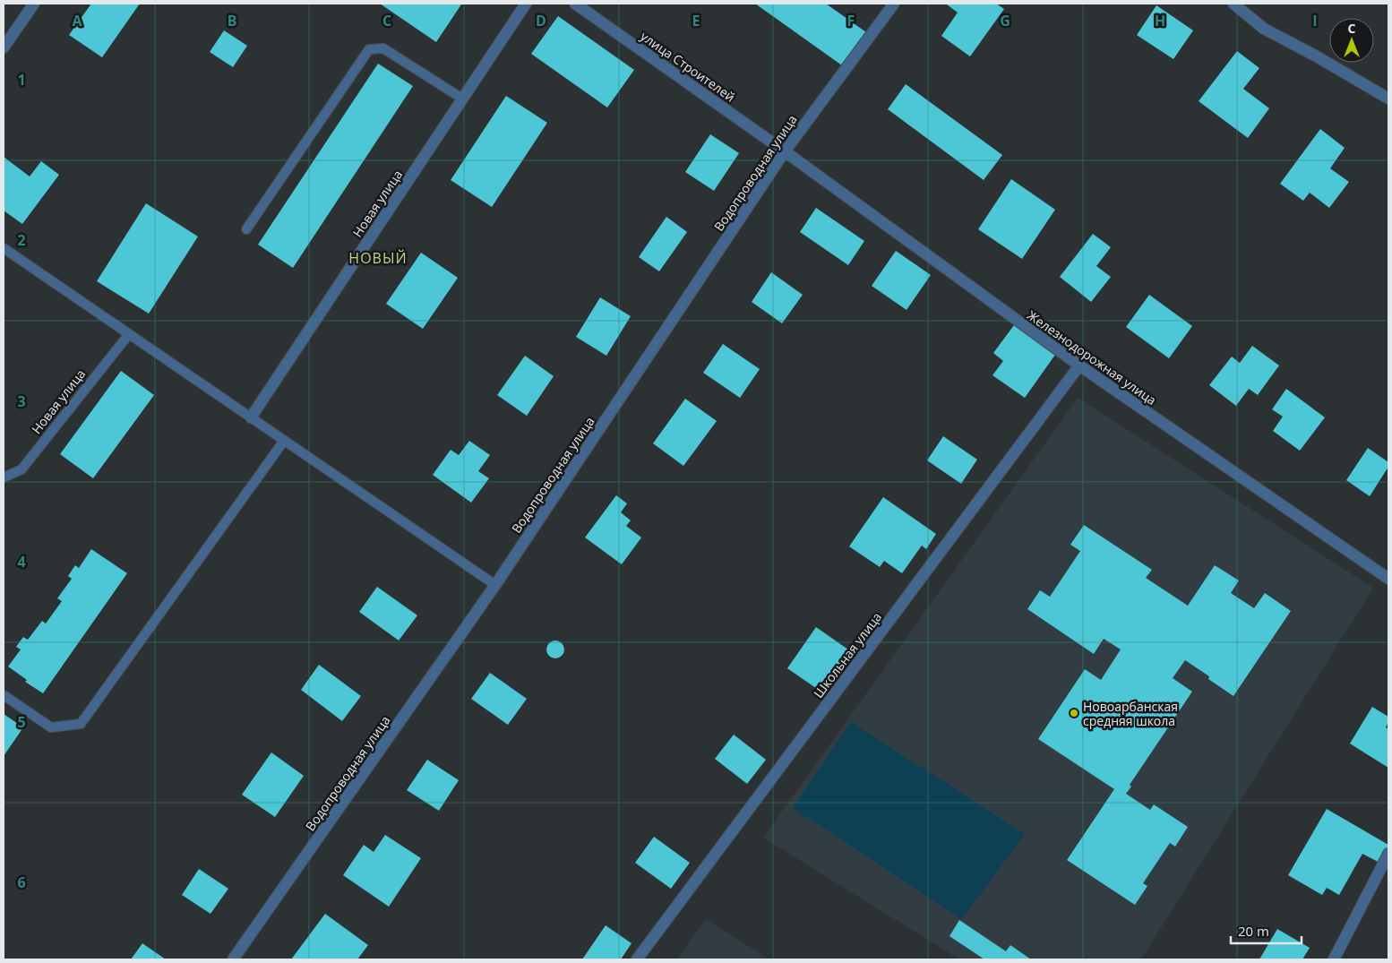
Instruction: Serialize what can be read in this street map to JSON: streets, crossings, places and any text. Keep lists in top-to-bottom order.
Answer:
{
  "streets": {
    "street": [
      "улица Строителей",
      "Водопроводная улица",
      "Новая улица",
      "Железнодорожная улица",
      "Школьная улица"
    ]
  },
  "crossings": [
    ["улица Строителей", "Водопроводная улица"],
    ["улица Строителей", "Железнодорожная улица"],
    ["Водопроводная улица", "Железнодорожная улица"],
    ["Железнодорожная улица", "Школьная улица"]
  ],
  "districts": ["НОВЫЙ"],
  "places": ["Новоарбанская средняя школа"],
  "scale_bar": "20 m",
  "north": "top",
  "grid": {
    "columns": [
      "A",
      "B",
      "C",
      "D",
      "E",
      "F",
      "G",
      "H",
      "I"
    ],
    "rows": [
      "1",
      "2",
      "3",
      "4",
      "5",
      "6"
    ]
  }
}
